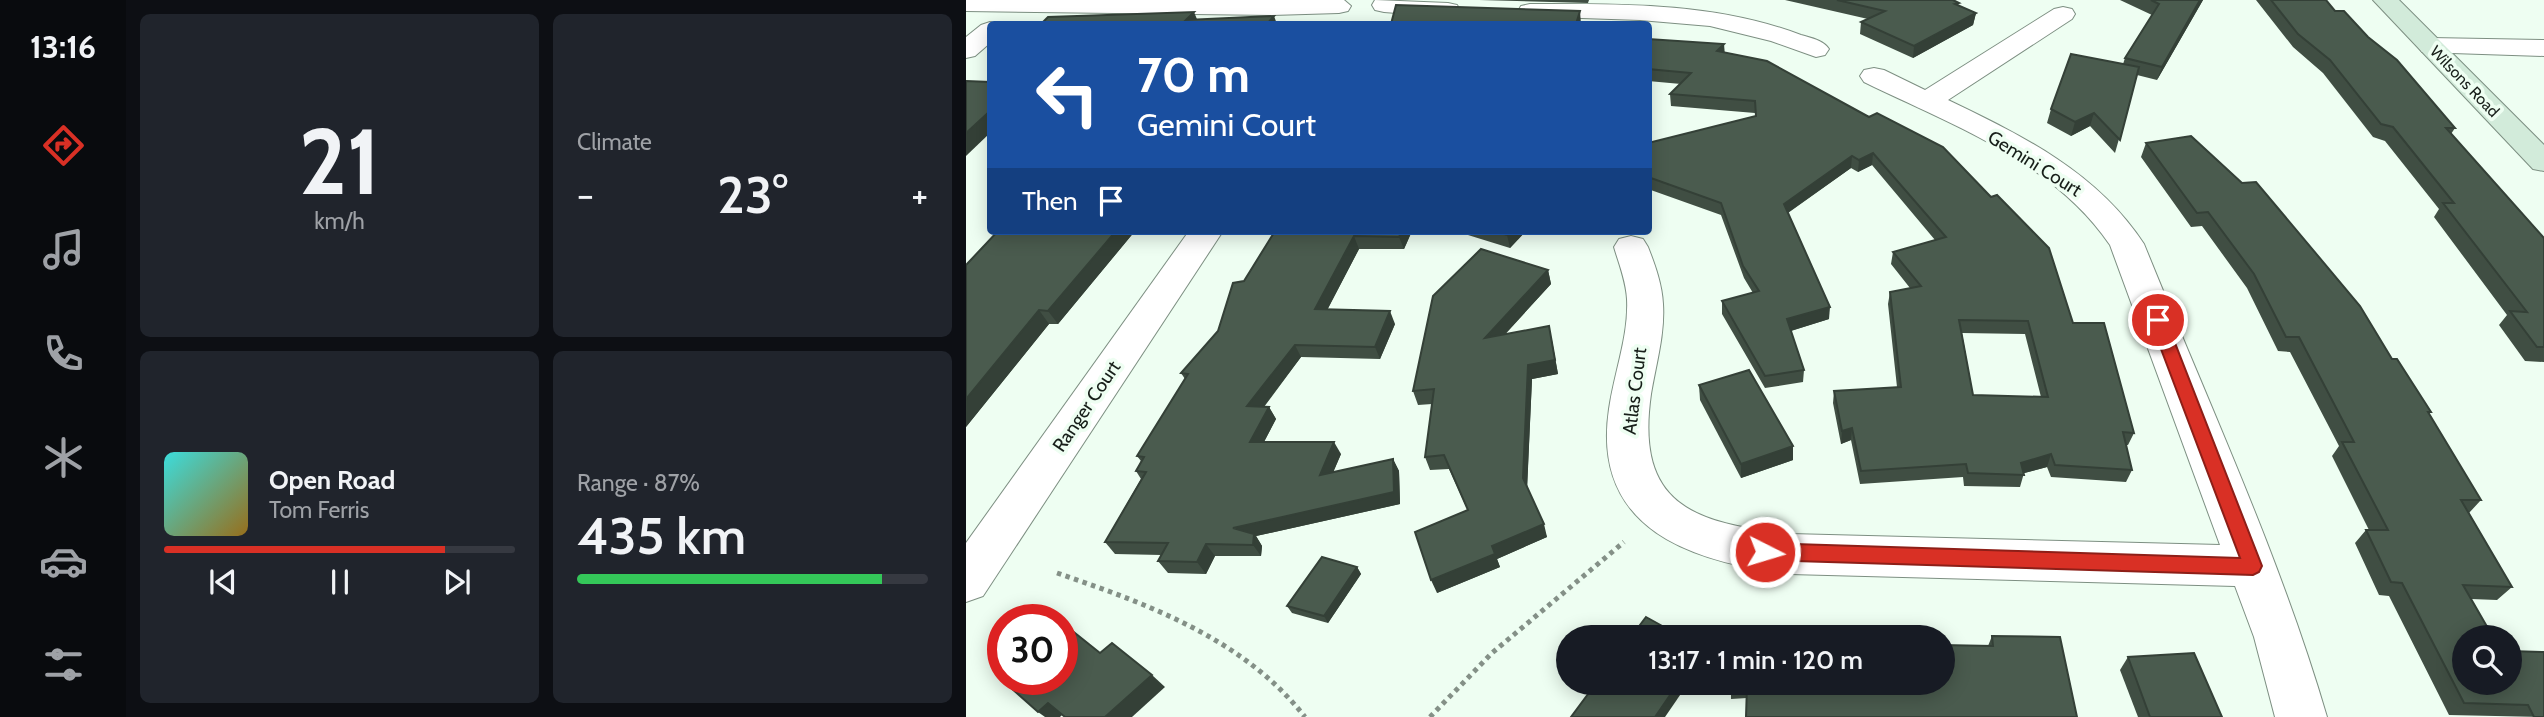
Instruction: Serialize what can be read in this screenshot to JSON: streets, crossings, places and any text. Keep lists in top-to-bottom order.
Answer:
{
  "streets": {
    "street": [
      "Wilsons Road",
      "Gemini Court",
      "Atlas Court",
      "Ranger Court"
    ]
  },
  "crossings": [
    ["Gemini Court", "Atlas Court"]
  ],
  "page": {
    "tabs": "13:16",
    "tile": [
      ["21", "km/h"],
      "Climate",
      ["Range · 87%", "435 km"]
    ],
    "turn": ["70 m", "Gemini Court"],
    "heat": ["−", "23°", "+"],
    "then": "Then",
    "song": ["Open Road", "Tom Ferris"],
    "limit": "30",
    "trip": "13:17 · 1 min · 120 m"
  }
}
